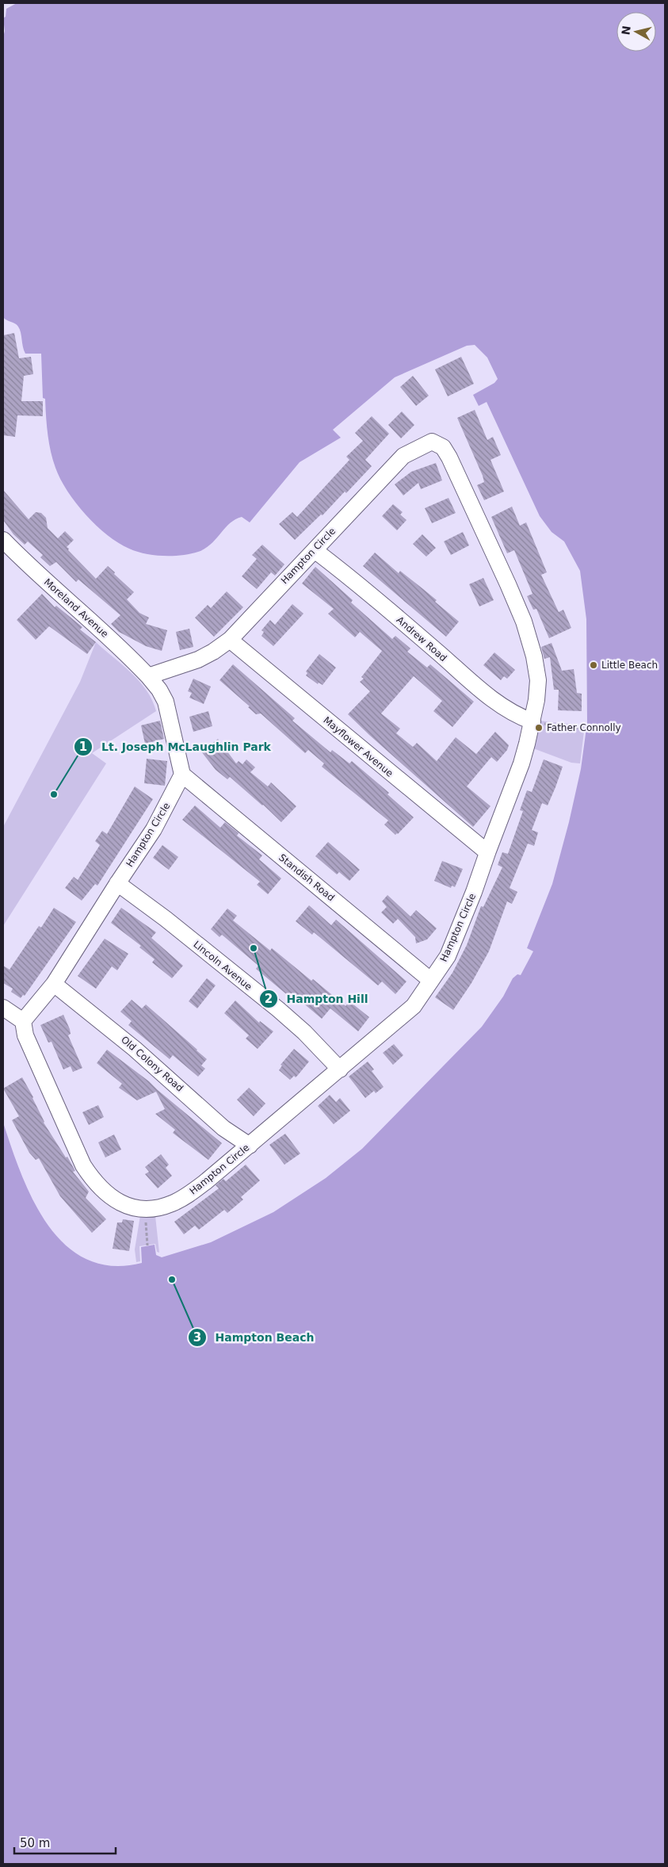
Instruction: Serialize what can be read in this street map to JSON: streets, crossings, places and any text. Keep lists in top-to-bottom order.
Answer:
{
  "streets": {
    "street": [
      "Hampton Circle",
      "Moreland Avenue",
      "Andrew Road",
      "Mayflower Avenue",
      "Standish Road",
      "Lincoln Avenue",
      "Old Colony Road"
    ]
  },
  "crossings": [
    ["Hampton Circle", "Moreland Avenue"],
    ["Hampton Circle", "Andrew Road"],
    ["Hampton Circle", "Mayflower Avenue"],
    ["Hampton Circle", "Standish Road"],
    ["Hampton Circle", "Lincoln Avenue"],
    ["Hampton Circle", "Old Colony Road"]
  ],
  "places": [
    "Little Beach",
    "Father Connolly",
    "Lt. Joseph McLaughlin Park",
    "Hampton Hill",
    "Hampton Beach"
  ],
  "scale_bar": "50 m",
  "north": "left"
}
